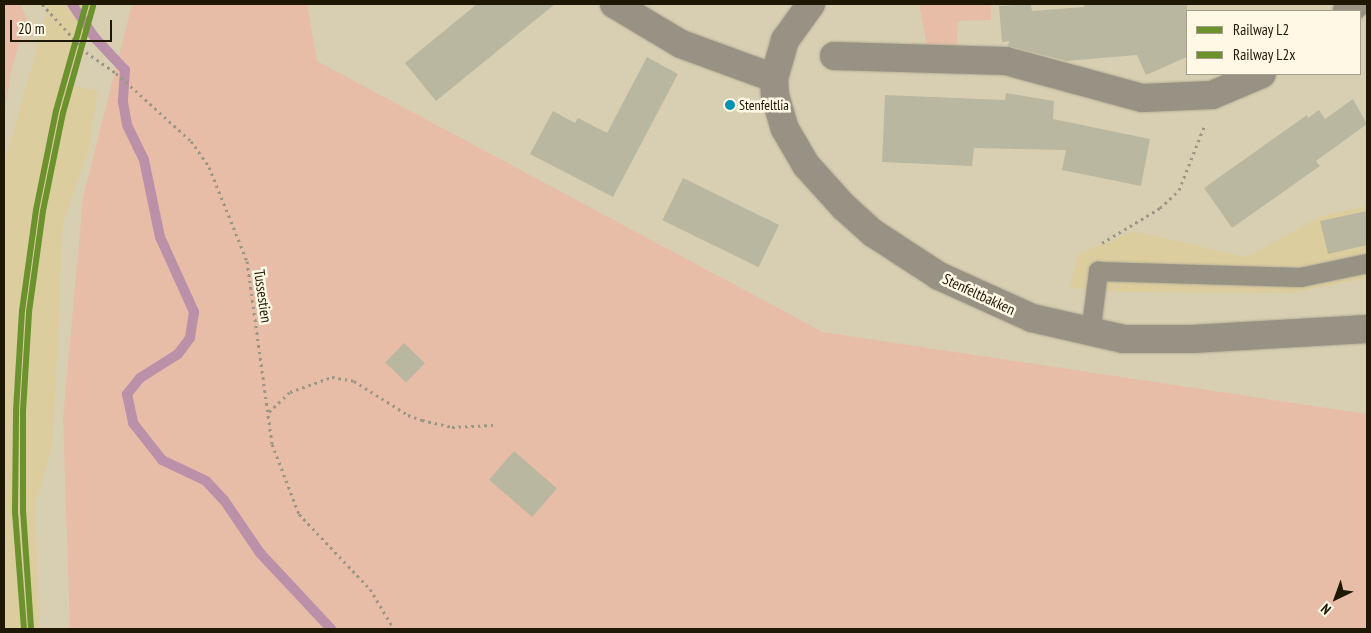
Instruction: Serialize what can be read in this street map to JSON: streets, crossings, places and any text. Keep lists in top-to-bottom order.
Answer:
{
  "streets": {
    "street": ["Stenfeltbakken"],
    "path": ["Tussestien"]
  },
  "places": ["Stenfeltlia"],
  "lines": ["rail line L2", "rail line L2x"],
  "legend": ["Railway L2", "Railway L2x"],
  "scale_bar": "20 m",
  "north": "bottom left"
}
